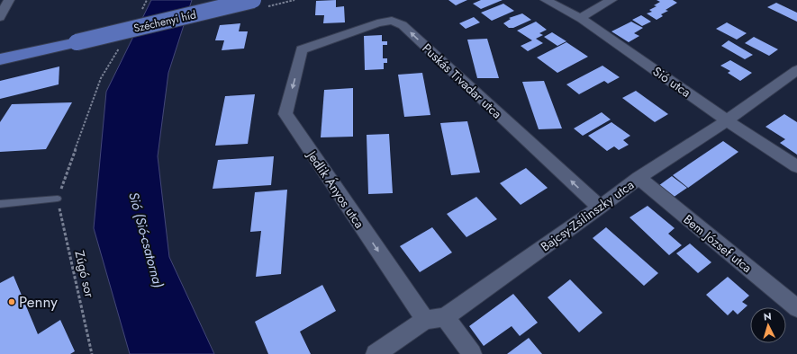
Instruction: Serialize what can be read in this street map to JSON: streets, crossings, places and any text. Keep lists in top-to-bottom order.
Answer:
{
  "streets": {
    "main road": ["Széchenyi híd"],
    "street": [
      "Puskás Tivadar utca",
      "Sió utca",
      "Jedlik Ányos utca",
      "Bajcsy-Zsilinszky utca",
      "Bem József utca"
    ],
    "path": ["Zúgó sor"]
  },
  "crossings": [
    ["Puskás Tivadar utca", "Jedlik Ányos utca"],
    ["Puskás Tivadar utca", "Bajcsy-Zsilinszky utca"],
    ["Sió utca", "Bajcsy-Zsilinszky utca"],
    ["Jedlik Ányos utca", "Bajcsy-Zsilinszky utca"],
    ["Bajcsy-Zsilinszky utca", "Bem József utca"]
  ],
  "one_way": ["Puskás Tivadar utca", "Jedlik Ányos utca"],
  "water": ["Sió (Sió-csatorna)"],
  "places": ["Penny"],
  "north": "top"
}
